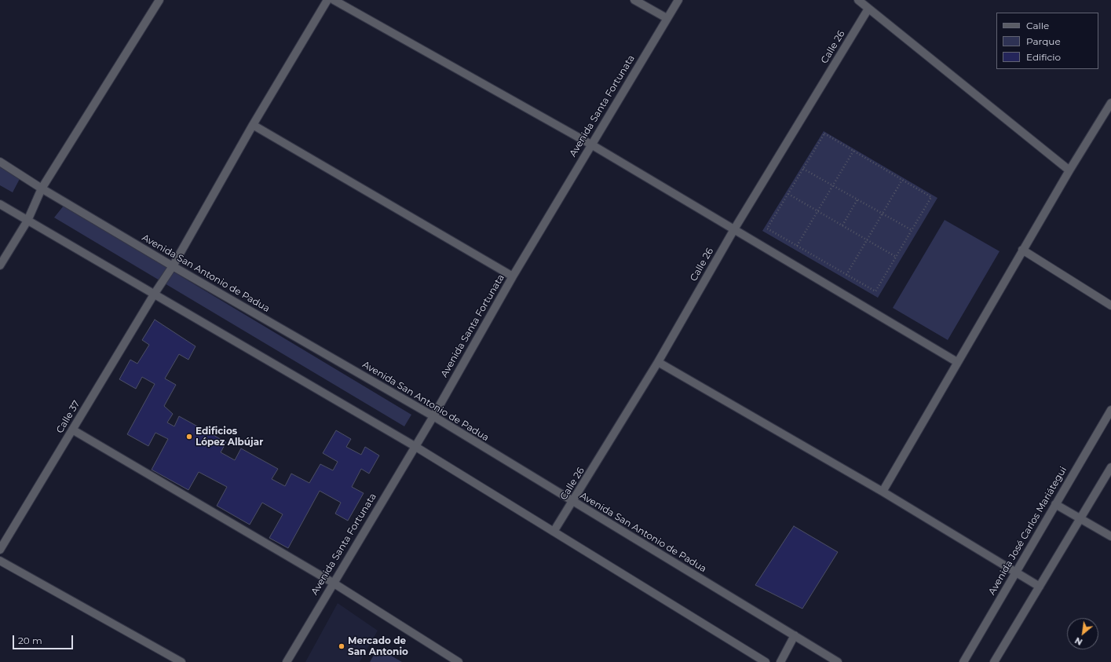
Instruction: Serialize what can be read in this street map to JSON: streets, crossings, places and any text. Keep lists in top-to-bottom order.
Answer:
{
  "streets": {
    "street": [
      "Calle 26",
      "Avenida Santa Fortunata",
      "Avenida San Antonio de Padua",
      "Calle 37",
      "Avenida José Carlos Mariátegui"
    ]
  },
  "crossings": [
    ["Calle 26", "Avenida San Antonio de Padua"],
    ["Avenida Santa Fortunata", "Avenida San Antonio de Padua"],
    ["Avenida San Antonio de Padua", "Calle 37"]
  ],
  "places": ["Edificios López Albújar", "Mercado de San Antonio"],
  "legend": ["Calle", "Parque", "Edificio"],
  "scale_bar": "20 m",
  "north": "bottom left"
}
